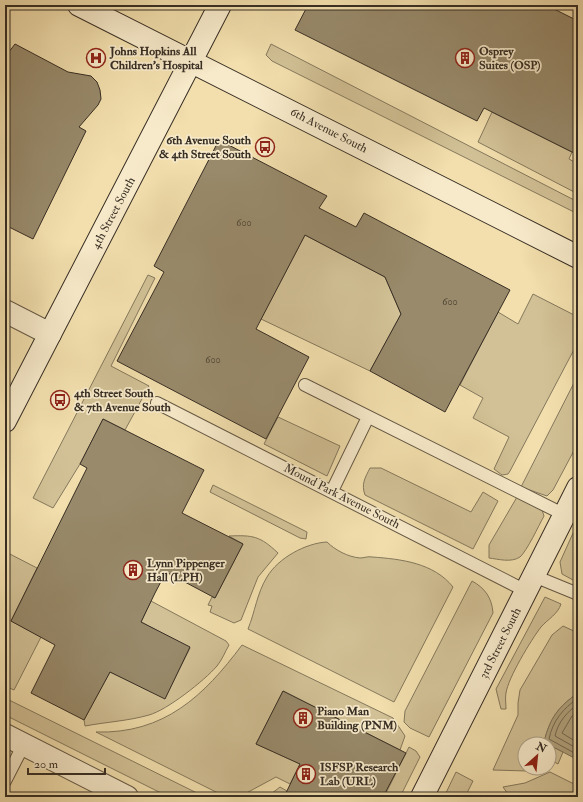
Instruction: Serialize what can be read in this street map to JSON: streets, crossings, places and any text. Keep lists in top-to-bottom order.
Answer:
{
  "streets": {
    "street": ["6th Avenue South", "4th Street South", "3rd Street South"],
    "lane": ["Mound Park Avenue South"]
  },
  "crossings": [
    ["6th Avenue South", "4th Street South"],
    ["Mound Park Avenue South", "3rd Street South"]
  ],
  "places": {
    "hospital": ["Johns Hopkins All Children's Hospital"],
    "building": [
      "Osprey Suites (OSP)",
      "Lynn Pippenger Hall (LPH)",
      "Piano Man Building (PNM)",
      "ISFSP Research Lab (URL)"
    ],
    "bus stop": ["6th Avenue South & 4th Street South", "4th Street South & 7th Avenue South"]
  },
  "house_numbers": ["600", "600", "600"],
  "scale_bar": "20 m",
  "north": "top right"
}
